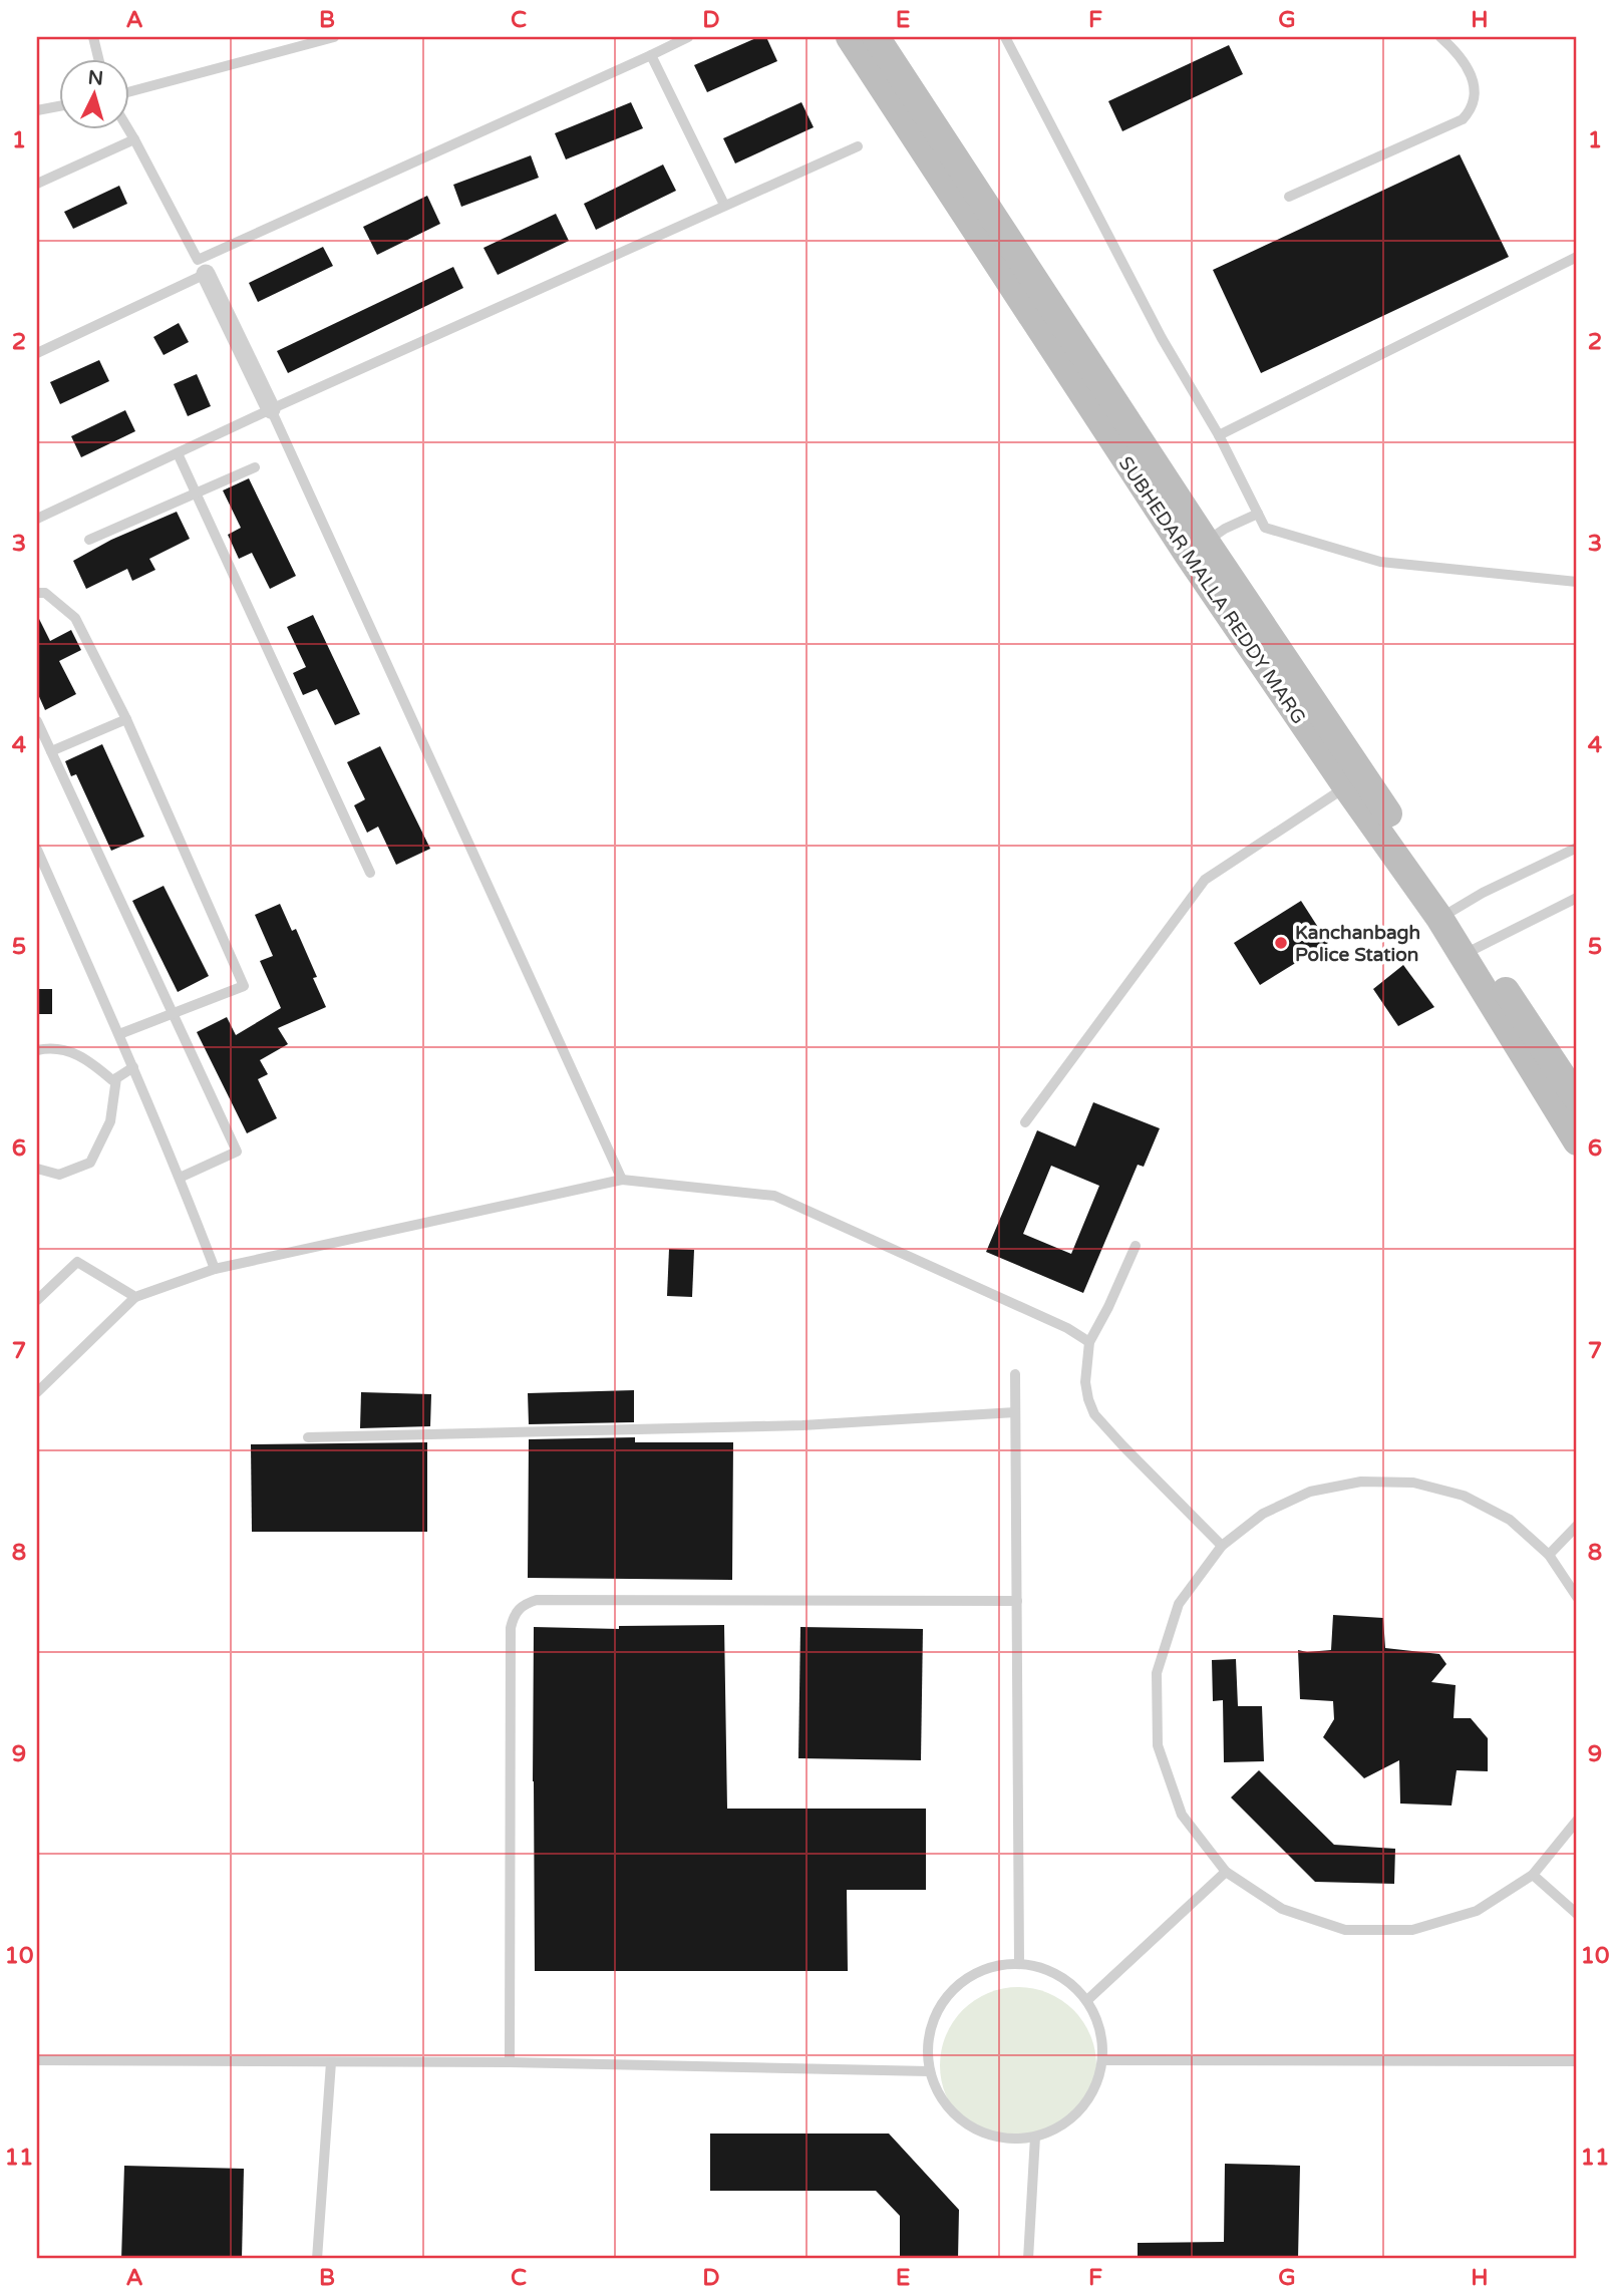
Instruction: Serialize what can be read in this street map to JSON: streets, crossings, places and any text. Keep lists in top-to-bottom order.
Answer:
{
  "streets": {
    "main road": ["SUBHEDAR MALLA REDDY MARG"]
  },
  "places": ["Kanchanbagh Police Station"],
  "north": "top",
  "grid": {
    "columns": [
      "A",
      "B",
      "C",
      "D",
      "E",
      "F",
      "G",
      "H"
    ],
    "rows": [
      "1",
      "2",
      "3",
      "4",
      "5",
      "6",
      "7",
      "8",
      "9",
      "10",
      "11"
    ]
  }
}
